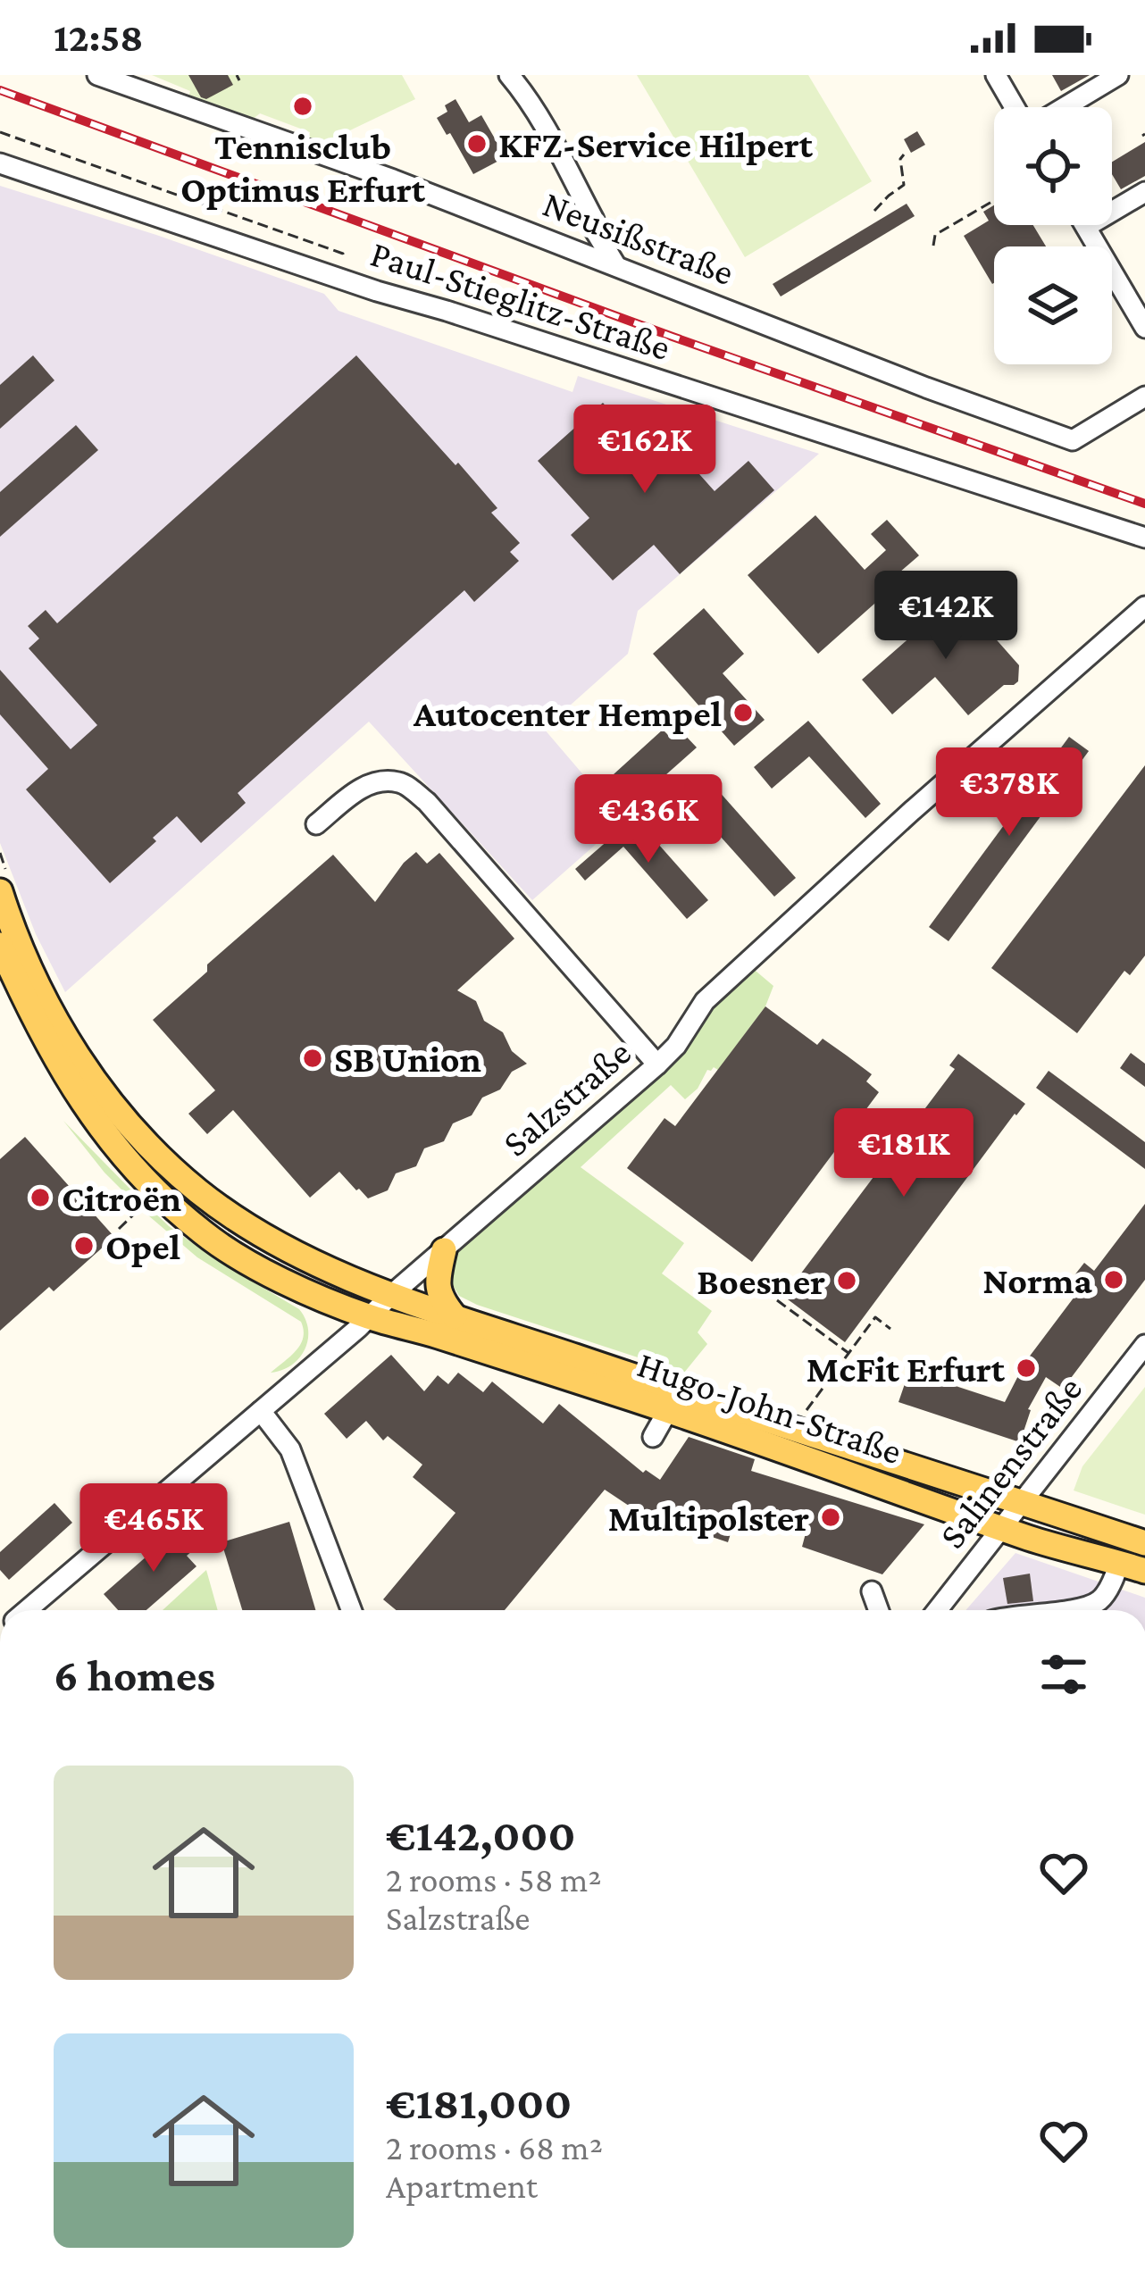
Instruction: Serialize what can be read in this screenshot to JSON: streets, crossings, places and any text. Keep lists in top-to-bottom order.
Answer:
{
  "streets": {
    "main road": ["Hugo-John-Straße"],
    "street": [
      "Neusißstraße",
      "Paul-Stieglitz-Straße",
      "Salzstraße",
      "Salinenstraße"
    ]
  },
  "crossings": [
    ["Salzstraße", "Hugo-John-Straße"],
    ["Hugo-John-Straße", "Salinenstraße"]
  ],
  "places": [
    "Tennisclub Optimus Erfurt",
    "KFZ-Service Hilpert",
    "Autocenter Hempel",
    "SB Union",
    "Citroën",
    "Opel",
    "Norma",
    "Boesner",
    "McFit Erfurt",
    "Multipolster"
  ],
  "page": {
    "status": "12:58",
    "price": [
      "€162K",
      "€142K",
      "€378K",
      "€436K",
      "€181K",
      "€465K"
    ],
    "heading": "6 homes",
    "list": [
      {
        "name": "€142,000",
        "note": "2 rooms · 58 m² · Salzstraße"
      },
      {
        "name": "€181,000",
        "note": "2 rooms · 68 m² · Apartment"
      }
    ]
  }
}
